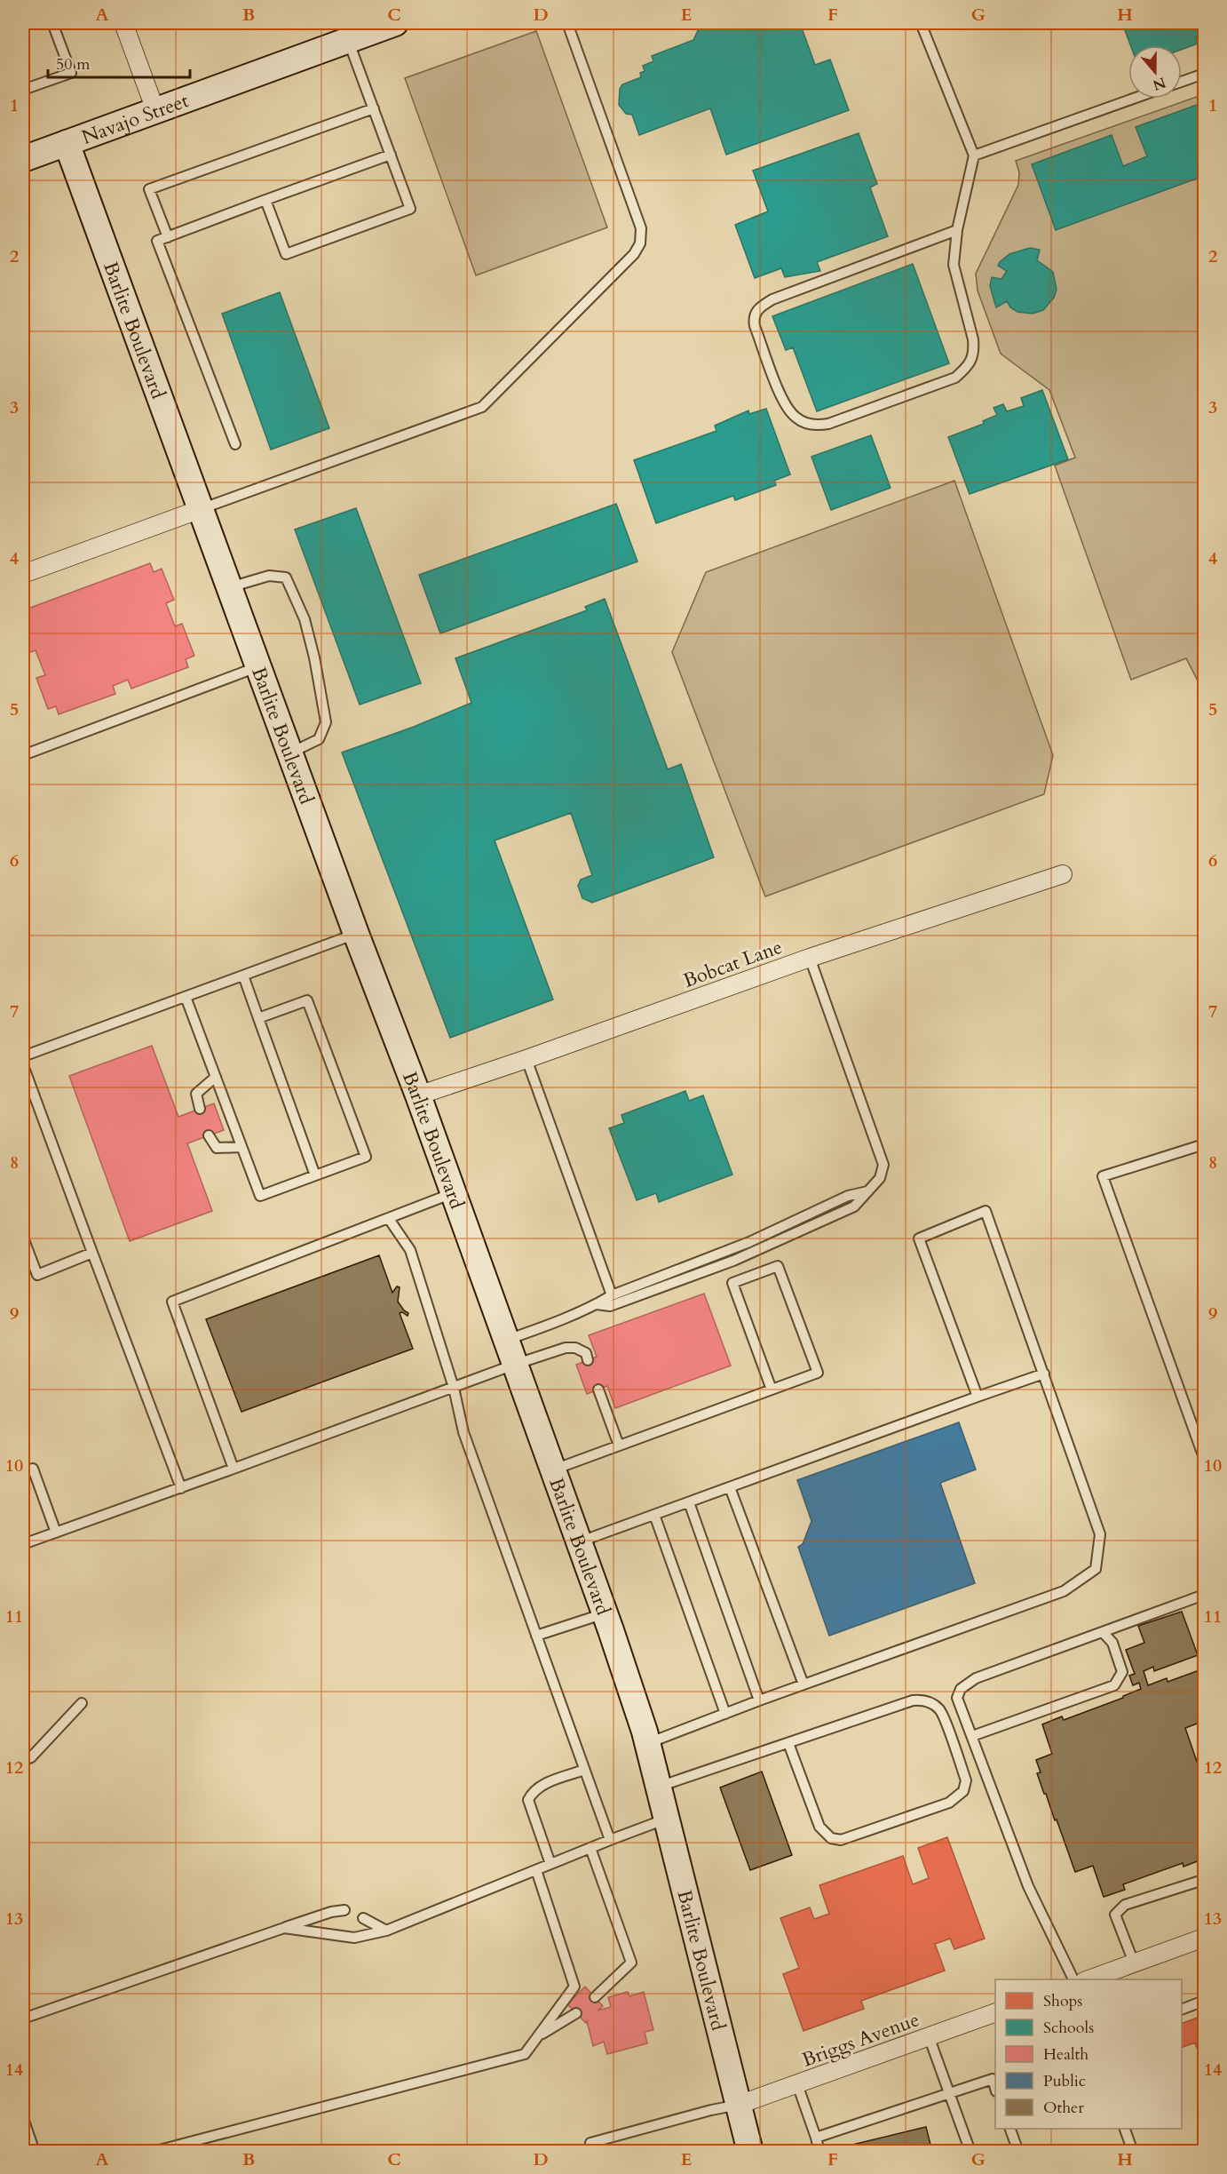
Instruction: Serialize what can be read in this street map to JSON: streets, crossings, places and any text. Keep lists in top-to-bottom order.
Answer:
{
  "streets": {
    "street": [
      "Navajo Street",
      "Barlite Boulevard",
      "Bobcat Lane",
      "Briggs Avenue"
    ]
  },
  "crossings": [
    ["Navajo Street", "Barlite Boulevard"],
    ["Barlite Boulevard", "Bobcat Lane"],
    ["Barlite Boulevard", "Briggs Avenue"]
  ],
  "legend": [
    "Shops",
    "Schools",
    "Health",
    "Public",
    "Other"
  ],
  "scale_bar": "50 m",
  "north": "bottom",
  "grid": {
    "columns": [
      "A",
      "B",
      "C",
      "D",
      "E",
      "F",
      "G",
      "H"
    ],
    "rows": [
      "1",
      "2",
      "3",
      "4",
      "5",
      "6",
      "7",
      "8",
      "9",
      "10",
      "11",
      "12",
      "13",
      "14"
    ]
  }
}
